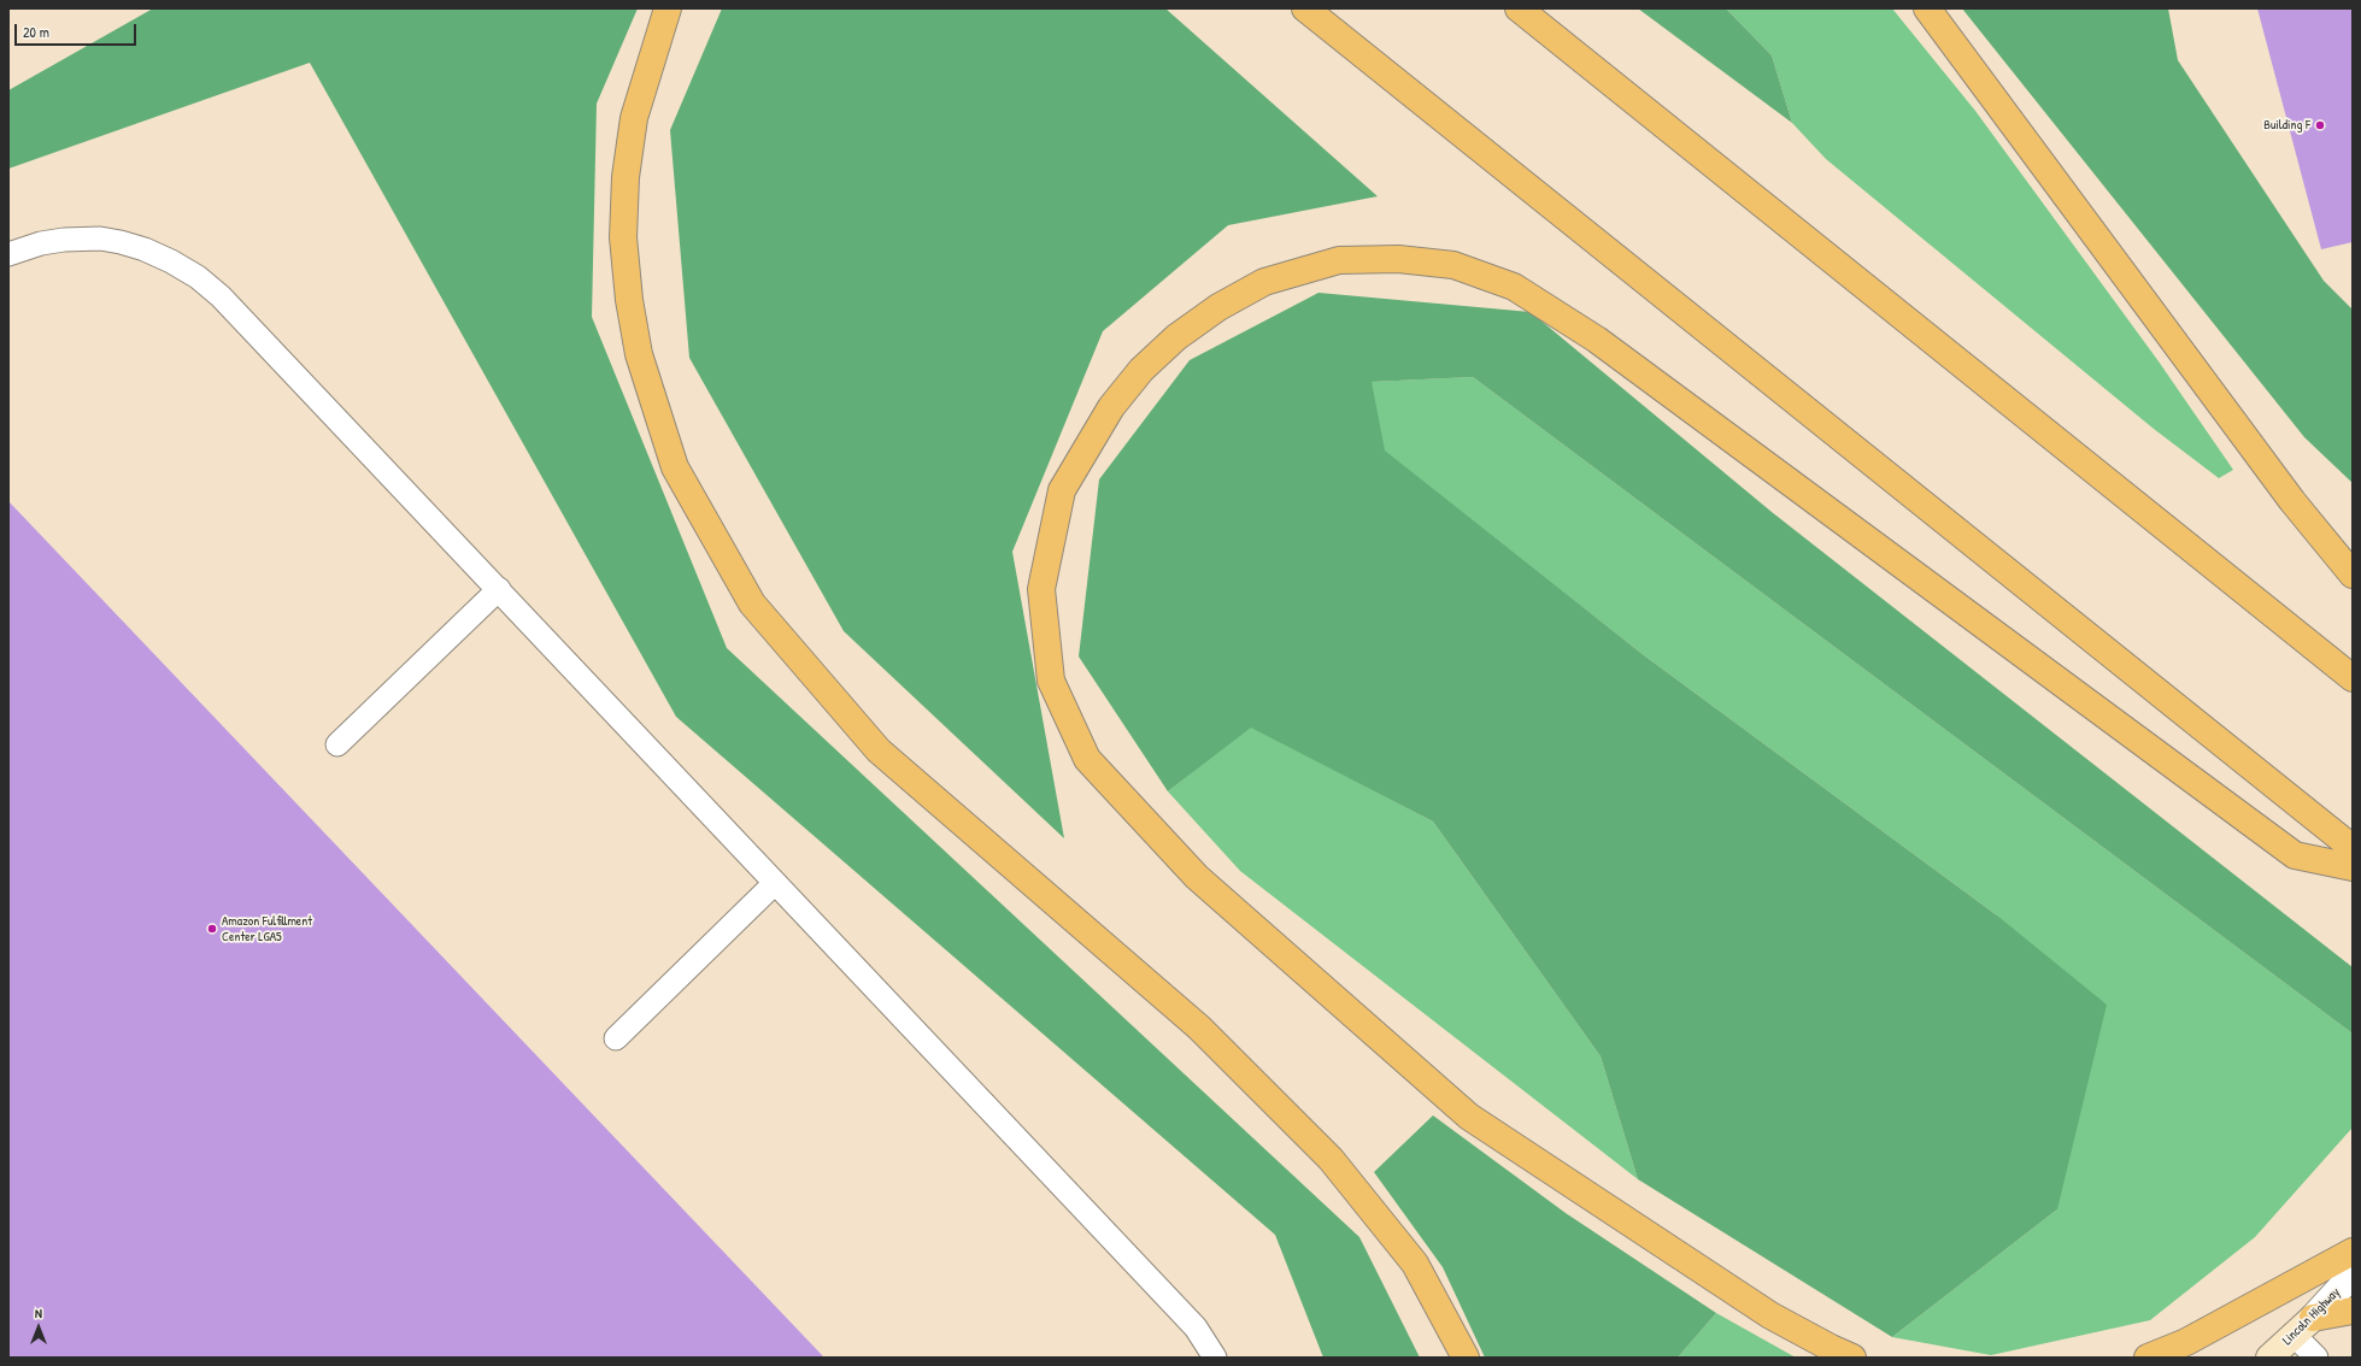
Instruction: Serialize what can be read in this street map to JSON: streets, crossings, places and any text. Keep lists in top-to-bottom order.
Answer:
{
  "streets": {
    "main road": ["Lincoln Highway"]
  },
  "places": ["Building F", "Amazon Fulfillment Center LGA5"],
  "scale_bar": "20 m",
  "north": "top"
}
